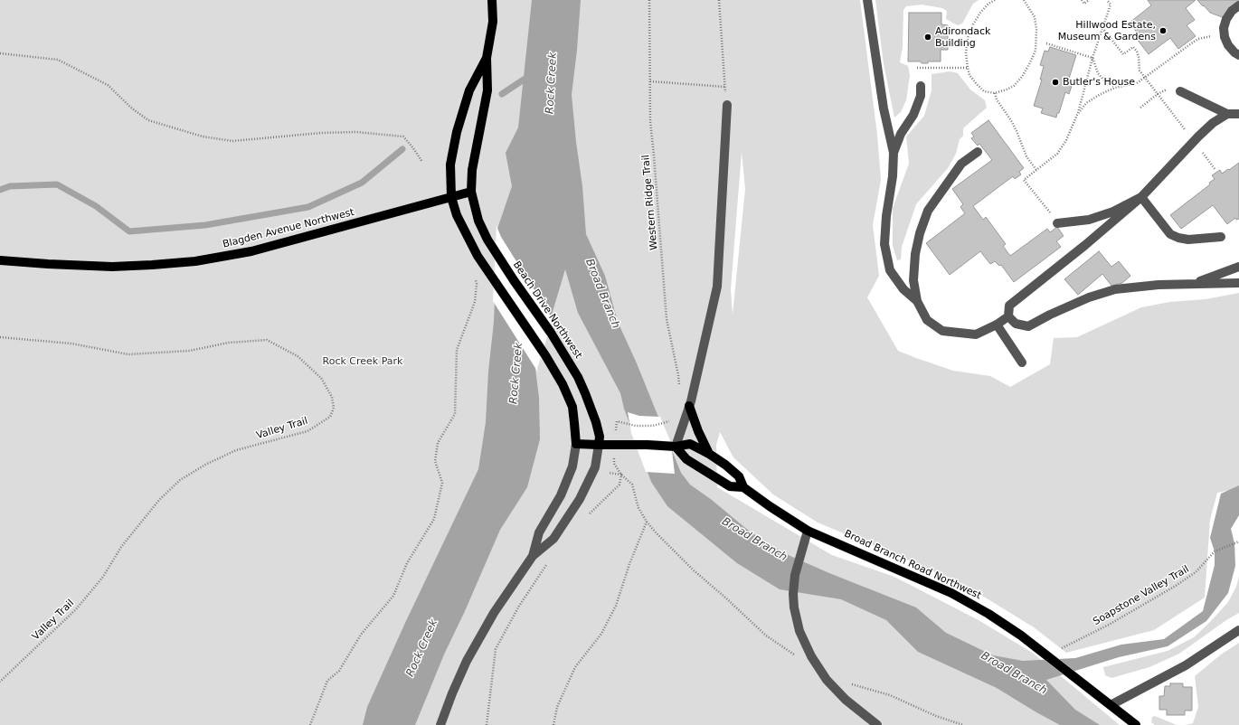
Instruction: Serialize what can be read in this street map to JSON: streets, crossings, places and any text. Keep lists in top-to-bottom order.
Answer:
{
  "streets": {
    "main road": ["Blagden Avenue Northwest", "Beach Drive Northwest", "Broad Branch Road Northwest"],
    "path": ["Western Ridge Trail", "Valley Trail", "Soapstone Valley Trail"]
  },
  "crossings": [
    ["Blagden Avenue Northwest", "Beach Drive Northwest"],
    ["Beach Drive Northwest", "Broad Branch Road Northwest"],
    ["Broad Branch Road Northwest", "Soapstone Valley Trail"]
  ],
  "water": ["Rock Creek", "Broad Branch"],
  "parks": ["Rock Creek Park"],
  "places": ["Hillwood Estate, Museum & Gardens", "Adirondack Building", "Butler's House"]
}
